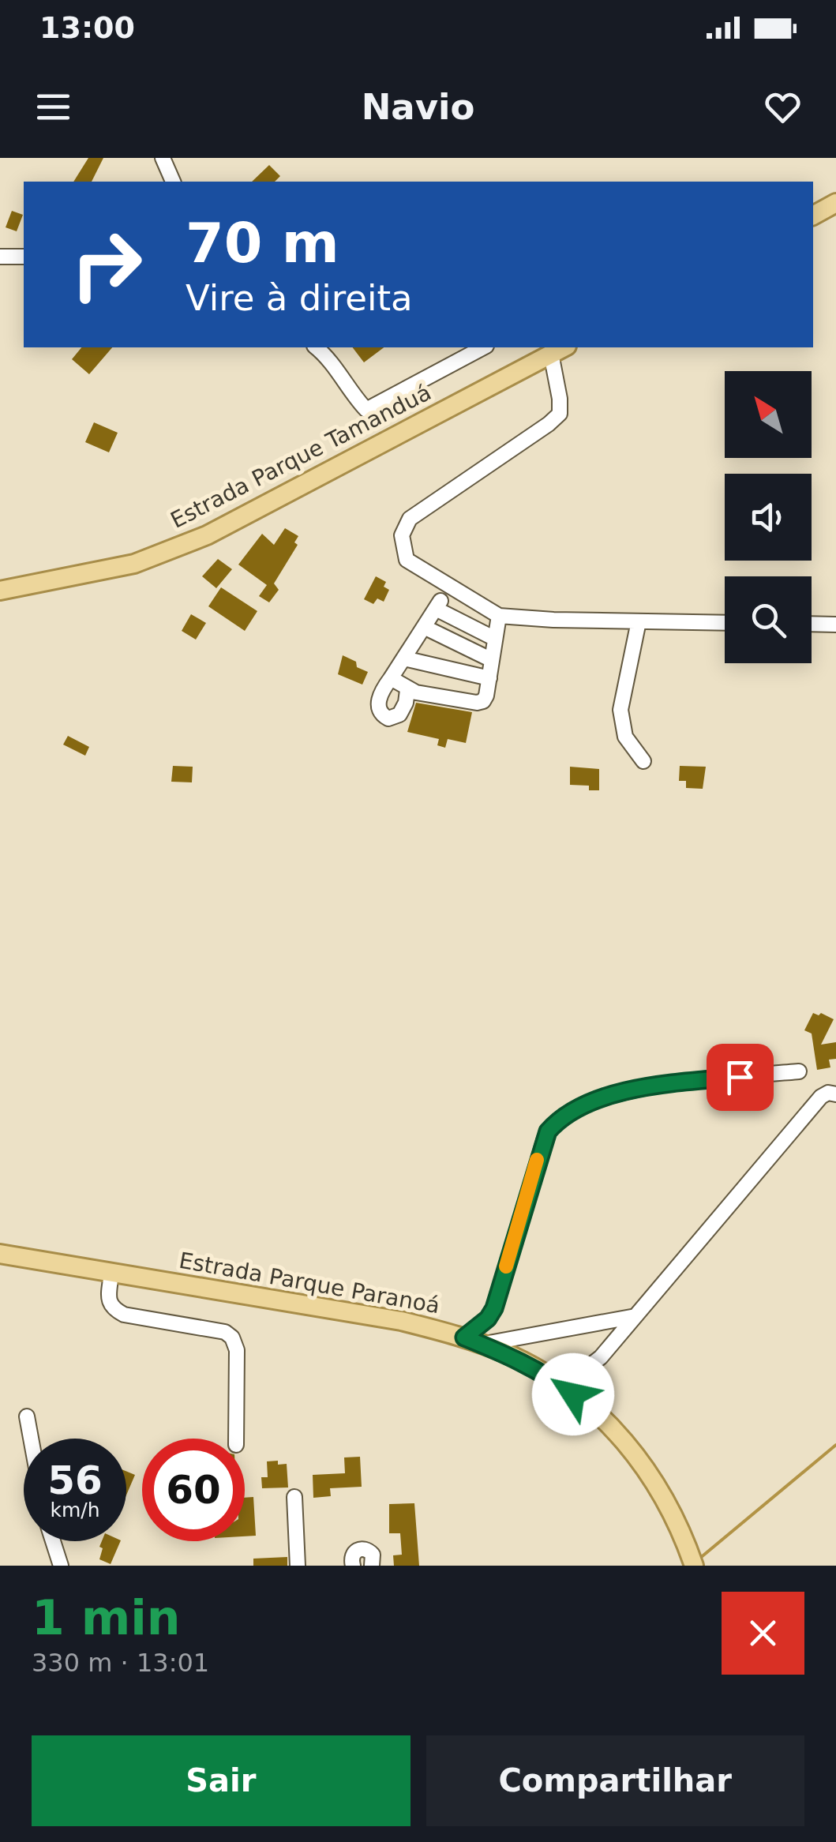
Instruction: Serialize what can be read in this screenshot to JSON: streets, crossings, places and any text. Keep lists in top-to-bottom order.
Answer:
{
  "streets": {
    "main road": ["Estrada Parque Tamanduá", "Estrada Parque Paranoá"]
  },
  "north": "top left",
  "page": {
    "status": "13:00",
    "header": "Navio",
    "turn": ["70 m", "Vire à direita"],
    "speed": "56 km/h",
    "limit": "60",
    "heading": ["1 min", "330 m · 13:01"],
    "buttons": ["Sair", "Compartilhar"]
  }
}
